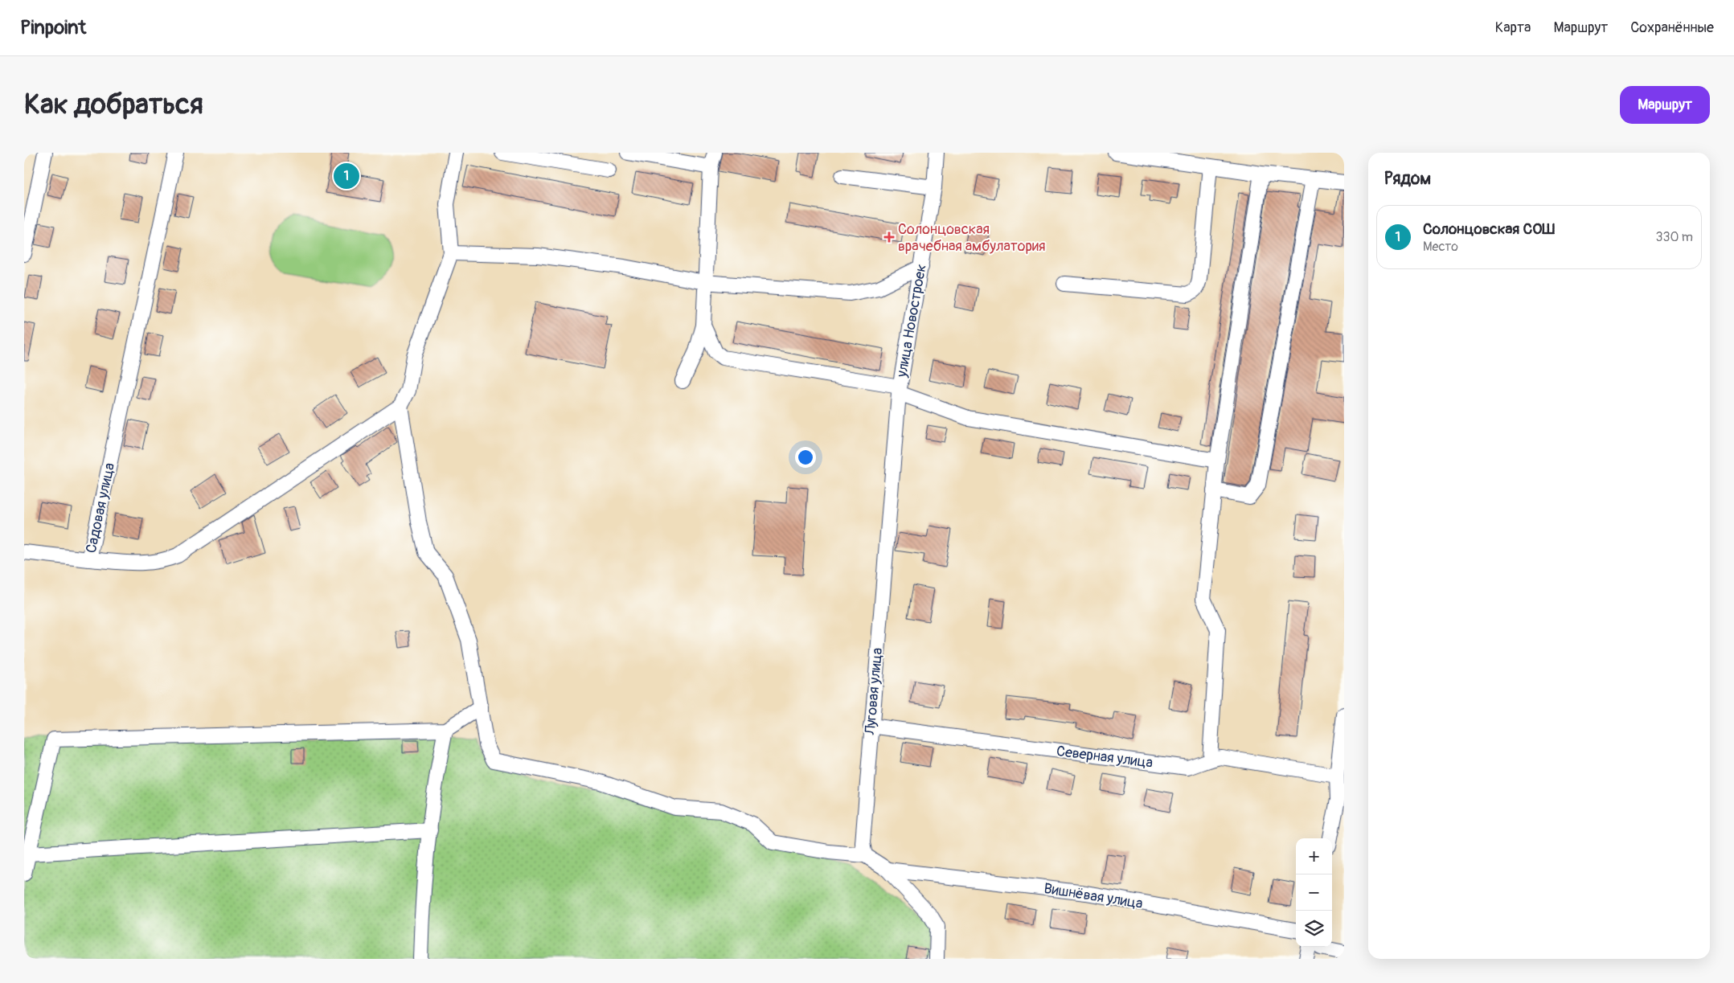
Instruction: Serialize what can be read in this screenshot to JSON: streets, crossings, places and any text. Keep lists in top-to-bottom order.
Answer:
{
  "streets": {
    "street": [
      "улица Новостроек",
      "Садовая улица",
      "Луговая улица",
      "Северная улица",
      "Вишнёвая улица"
    ]
  },
  "crossings": [
    ["улица Новостроек", "Луговая улица"],
    ["Луговая улица", "Северная улица"]
  ],
  "places": {
    "health": ["Солонцовская врачебная амбулатория"]
  },
  "page": {
    "header": "Pinpoint",
    "nav": ["Карта", "Маршрут", "Сохранённые"],
    "buttons": "Маршрут",
    "title": "Как добраться",
    "heading": "Рядом",
    "pins": "1",
    "list": [
      {
        "mark": "1",
        "name": "Солонцовская СОШ",
        "note": "Место",
        "value": "330 m"
      }
    ],
    "map_buttons": ["+", "−"]
  }
}
